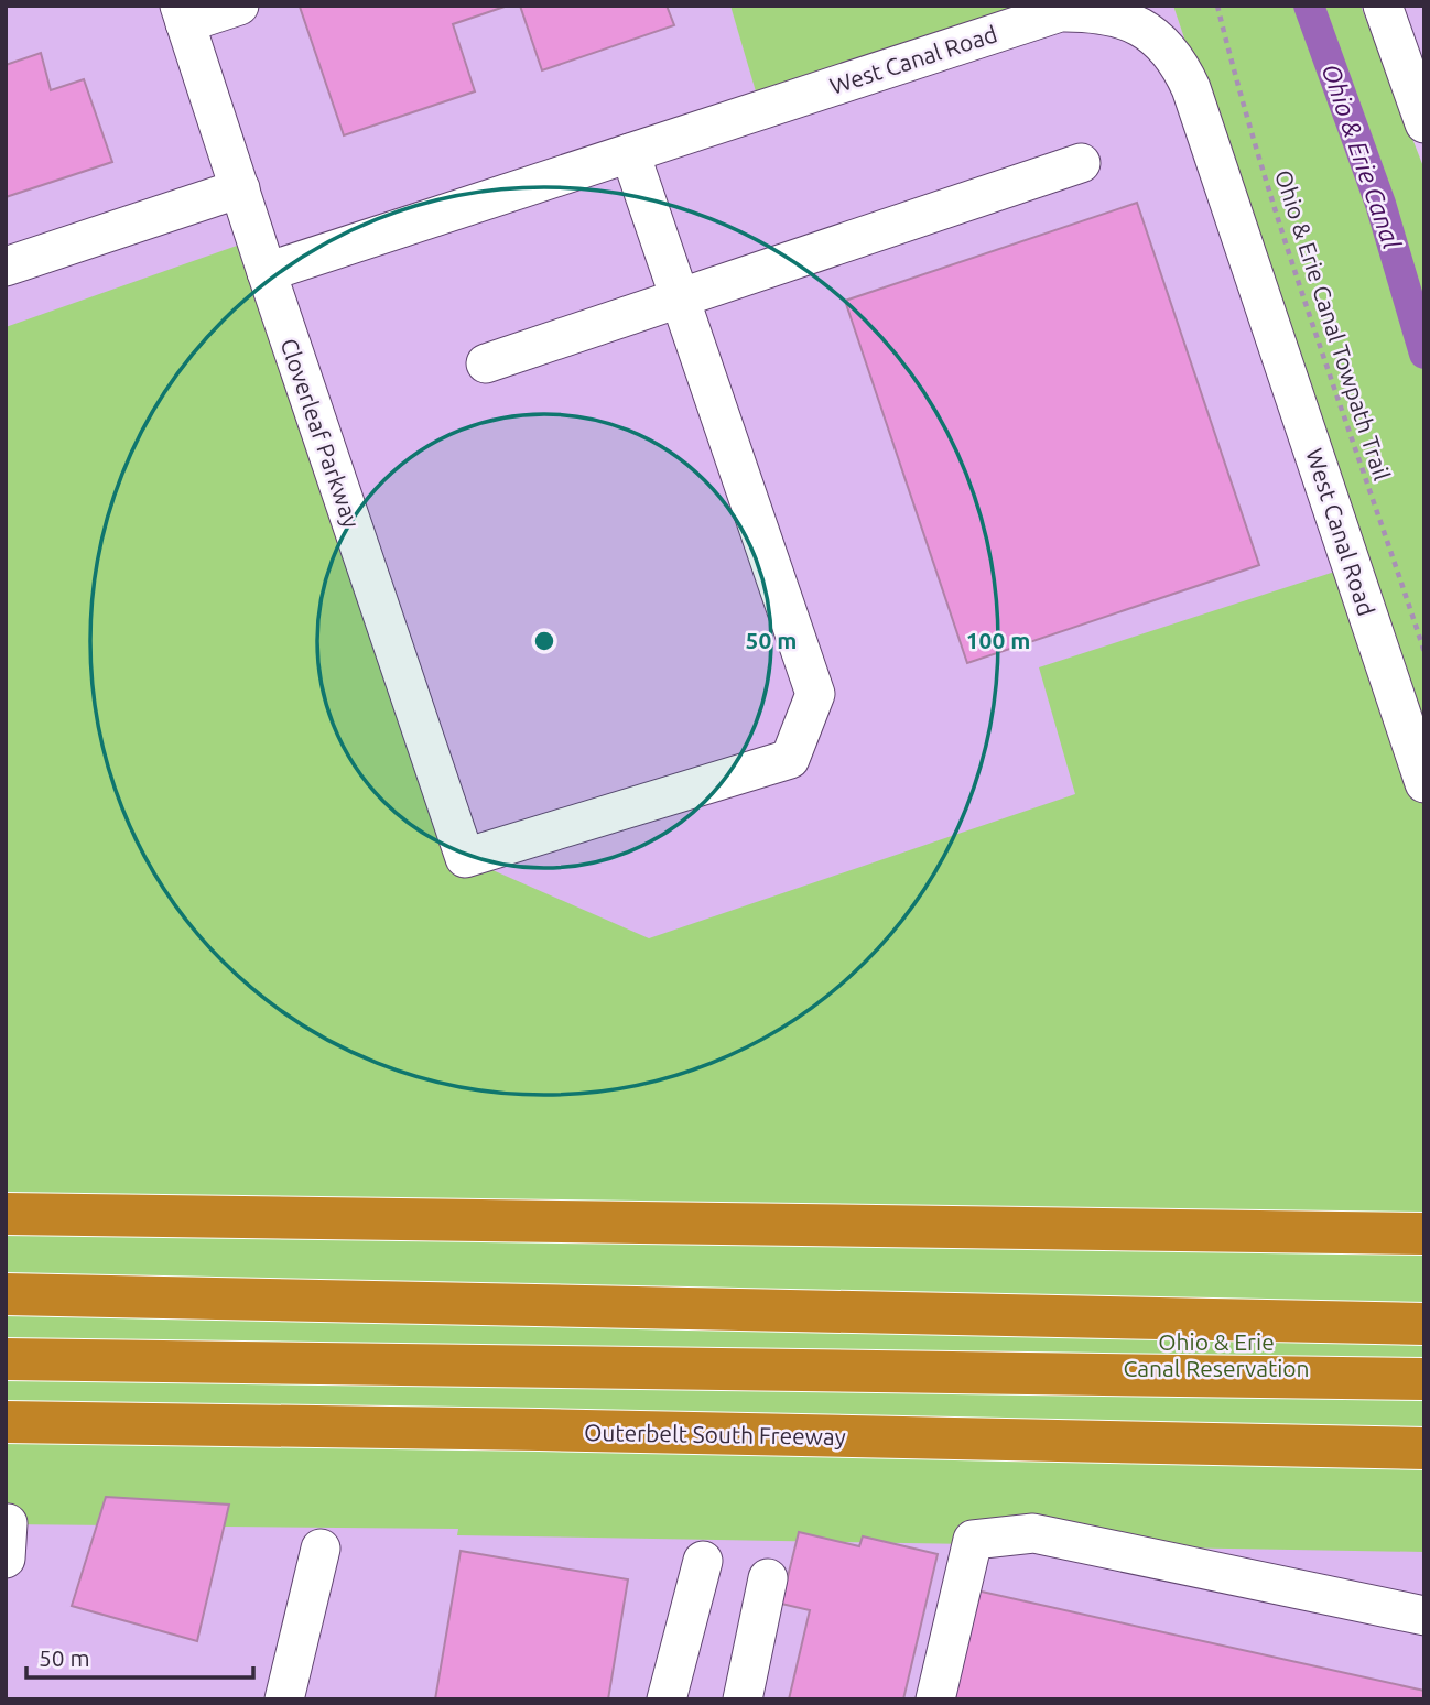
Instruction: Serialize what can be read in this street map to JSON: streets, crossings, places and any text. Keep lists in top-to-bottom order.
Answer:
{
  "streets": {
    "highway": ["Outerbelt South Freeway"],
    "street": ["West Canal Road", "Cloverleaf Parkway"],
    "path": ["Ohio & Erie Canal Towpath Trail"]
  },
  "crossings": [
    ["West Canal Road", "Cloverleaf Parkway"]
  ],
  "water": ["Ohio & Erie Canal"],
  "parks": ["Ohio & Erie Canal Reservation"],
  "scale_bar": "50 m",
  "rings": ["50 m", "100 m"]
}
